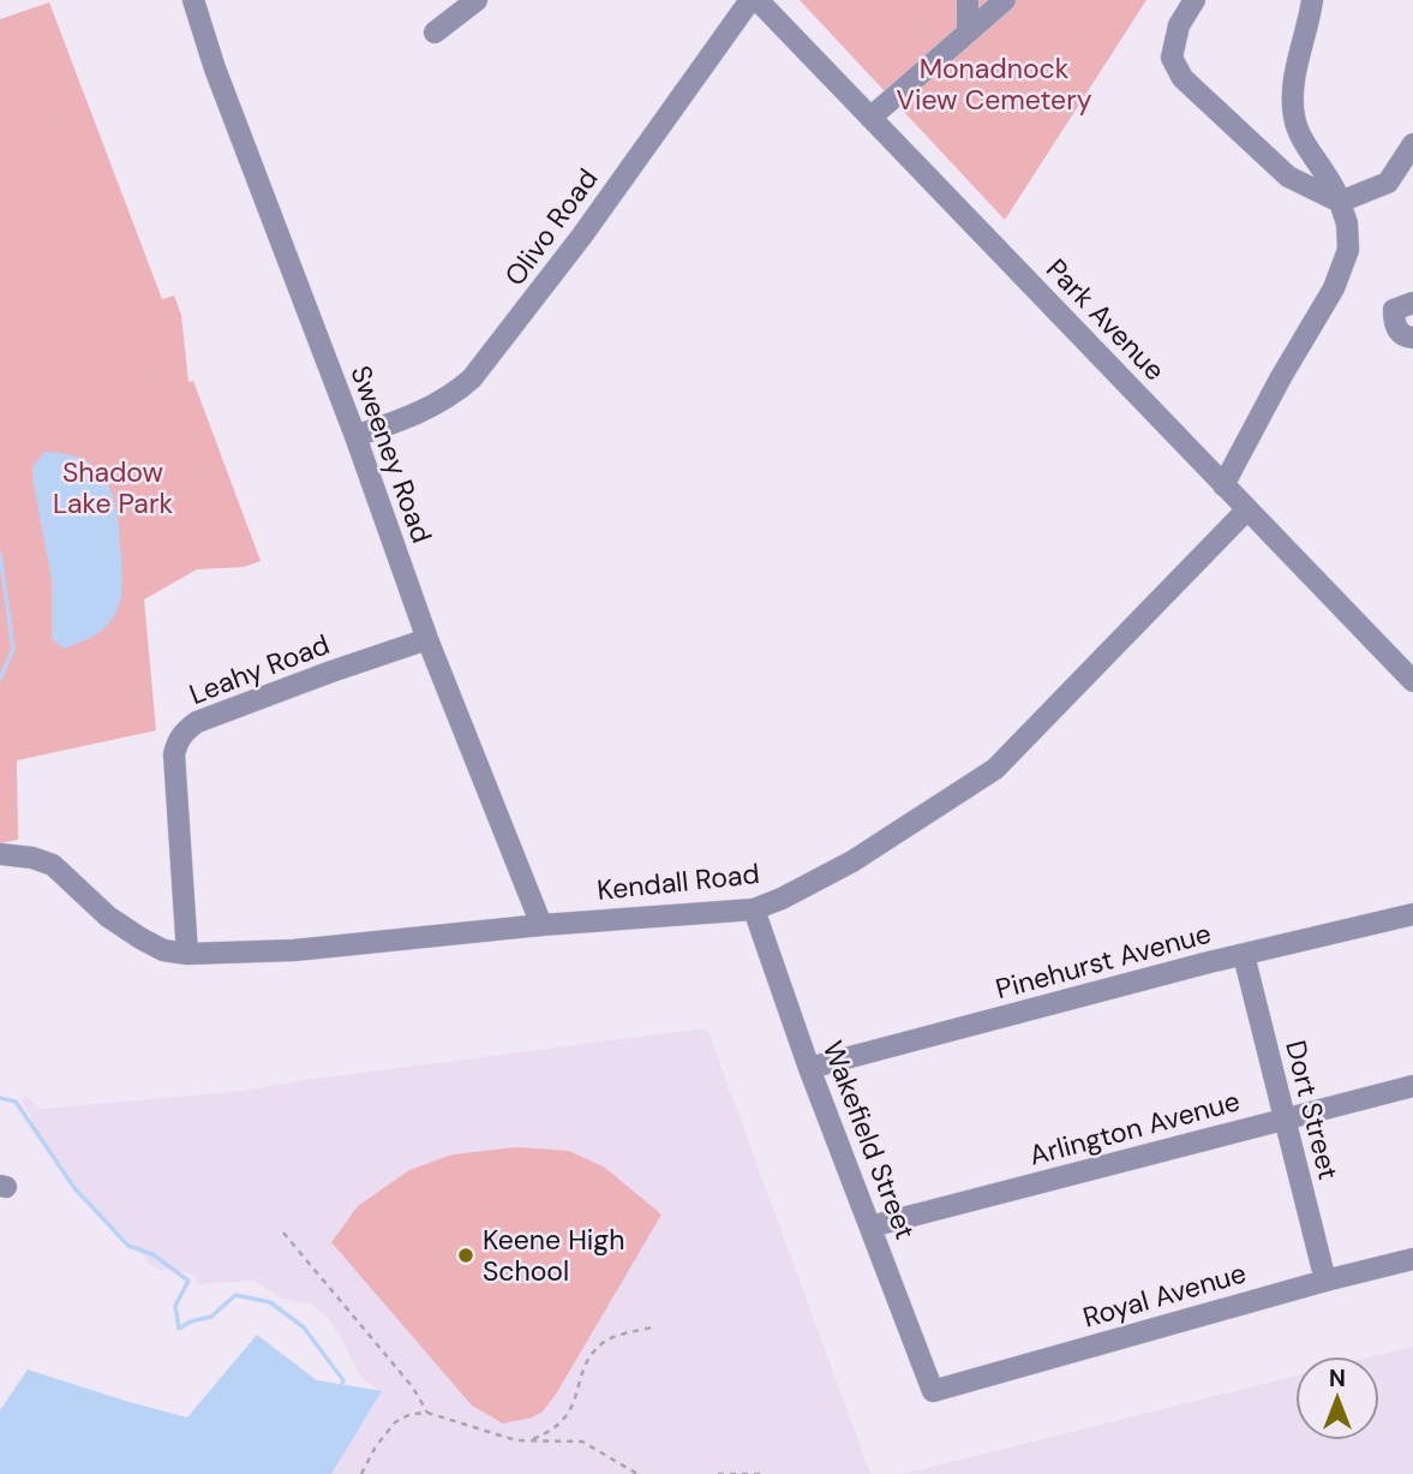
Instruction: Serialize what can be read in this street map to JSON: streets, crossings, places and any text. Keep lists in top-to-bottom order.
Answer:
{
  "streets": {
    "street": [
      "Olivo Road",
      "Park Avenue",
      "Sweeney Road",
      "Leahy Road",
      "Kendall Road",
      "Pinehurst Avenue",
      "Dort Street",
      "Arlington Avenue",
      "Wakefield Street",
      "Royal Avenue"
    ]
  },
  "crossings": [
    ["Olivo Road", "Sweeney Road"],
    ["Park Avenue", "Kendall Road"],
    ["Sweeney Road", "Leahy Road"],
    ["Sweeney Road", "Kendall Road"],
    ["Leahy Road", "Kendall Road"],
    ["Kendall Road", "Wakefield Street"],
    ["Pinehurst Avenue", "Dort Street"],
    ["Pinehurst Avenue", "Wakefield Street"],
    ["Dort Street", "Arlington Avenue"],
    ["Dort Street", "Royal Avenue"],
    ["Arlington Avenue", "Wakefield Street"],
    ["Wakefield Street", "Royal Avenue"]
  ],
  "parks": ["Monadnock View Cemetery", "Shadow Lake Park"],
  "places": ["Keene High School"],
  "north": "top"
}
